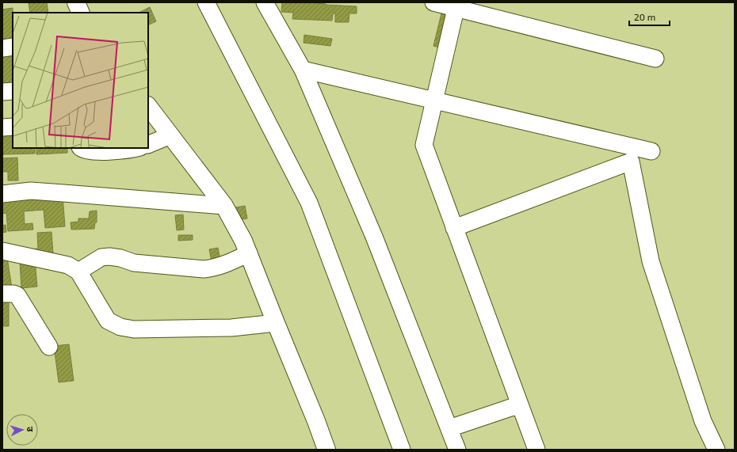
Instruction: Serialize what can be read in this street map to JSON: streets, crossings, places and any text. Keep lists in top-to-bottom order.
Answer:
{
  "scale_bar": "20 m",
  "north": "right"
}
